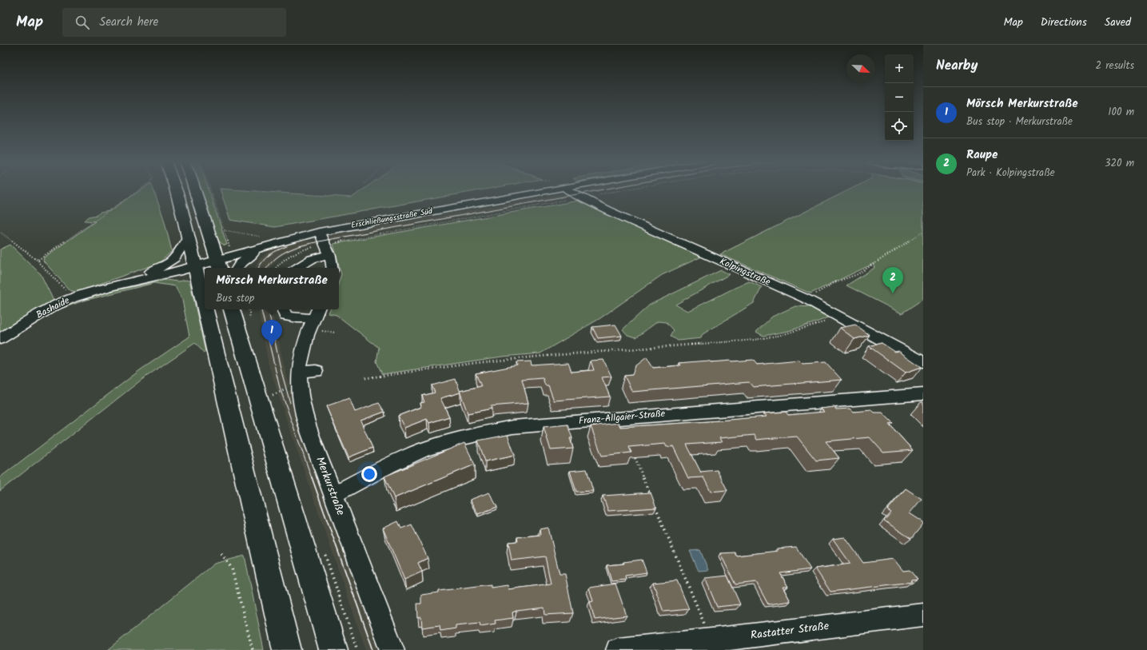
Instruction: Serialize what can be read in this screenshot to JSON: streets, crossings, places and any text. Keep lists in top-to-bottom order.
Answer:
{
  "streets": {
    "street": [
      "Erschließungsstraße Süd",
      "Kolpingstraße",
      "Bashaide",
      "Franz-Allgaier-Straße",
      "Merkurstraße",
      "Rastatter Straße"
    ]
  },
  "crossings": [
    ["Erschließungsstraße Süd", "Bashaide"],
    ["Franz-Allgaier-Straße", "Merkurstraße"]
  ],
  "north": "bottom right",
  "page": {
    "header": "Map",
    "search": "Search here",
    "nav": ["Map", "Directions", "Saved"],
    "heading": ["Nearby", "2 results"],
    "map_buttons": ["+", "−"],
    "list": [
      {
        "mark": "1",
        "name": "Mörsch Merkurstraße",
        "note": "Bus stop · Merkurstraße",
        "value": "100 m"
      },
      {
        "mark": "2",
        "name": "Raupe",
        "note": "Park · Kolpingstraße",
        "value": "320 m"
      }
    ],
    "pins": ["2", "1"],
    "popup": ["Mörsch Merkurstraße", "Bus stop"]
  }
}
